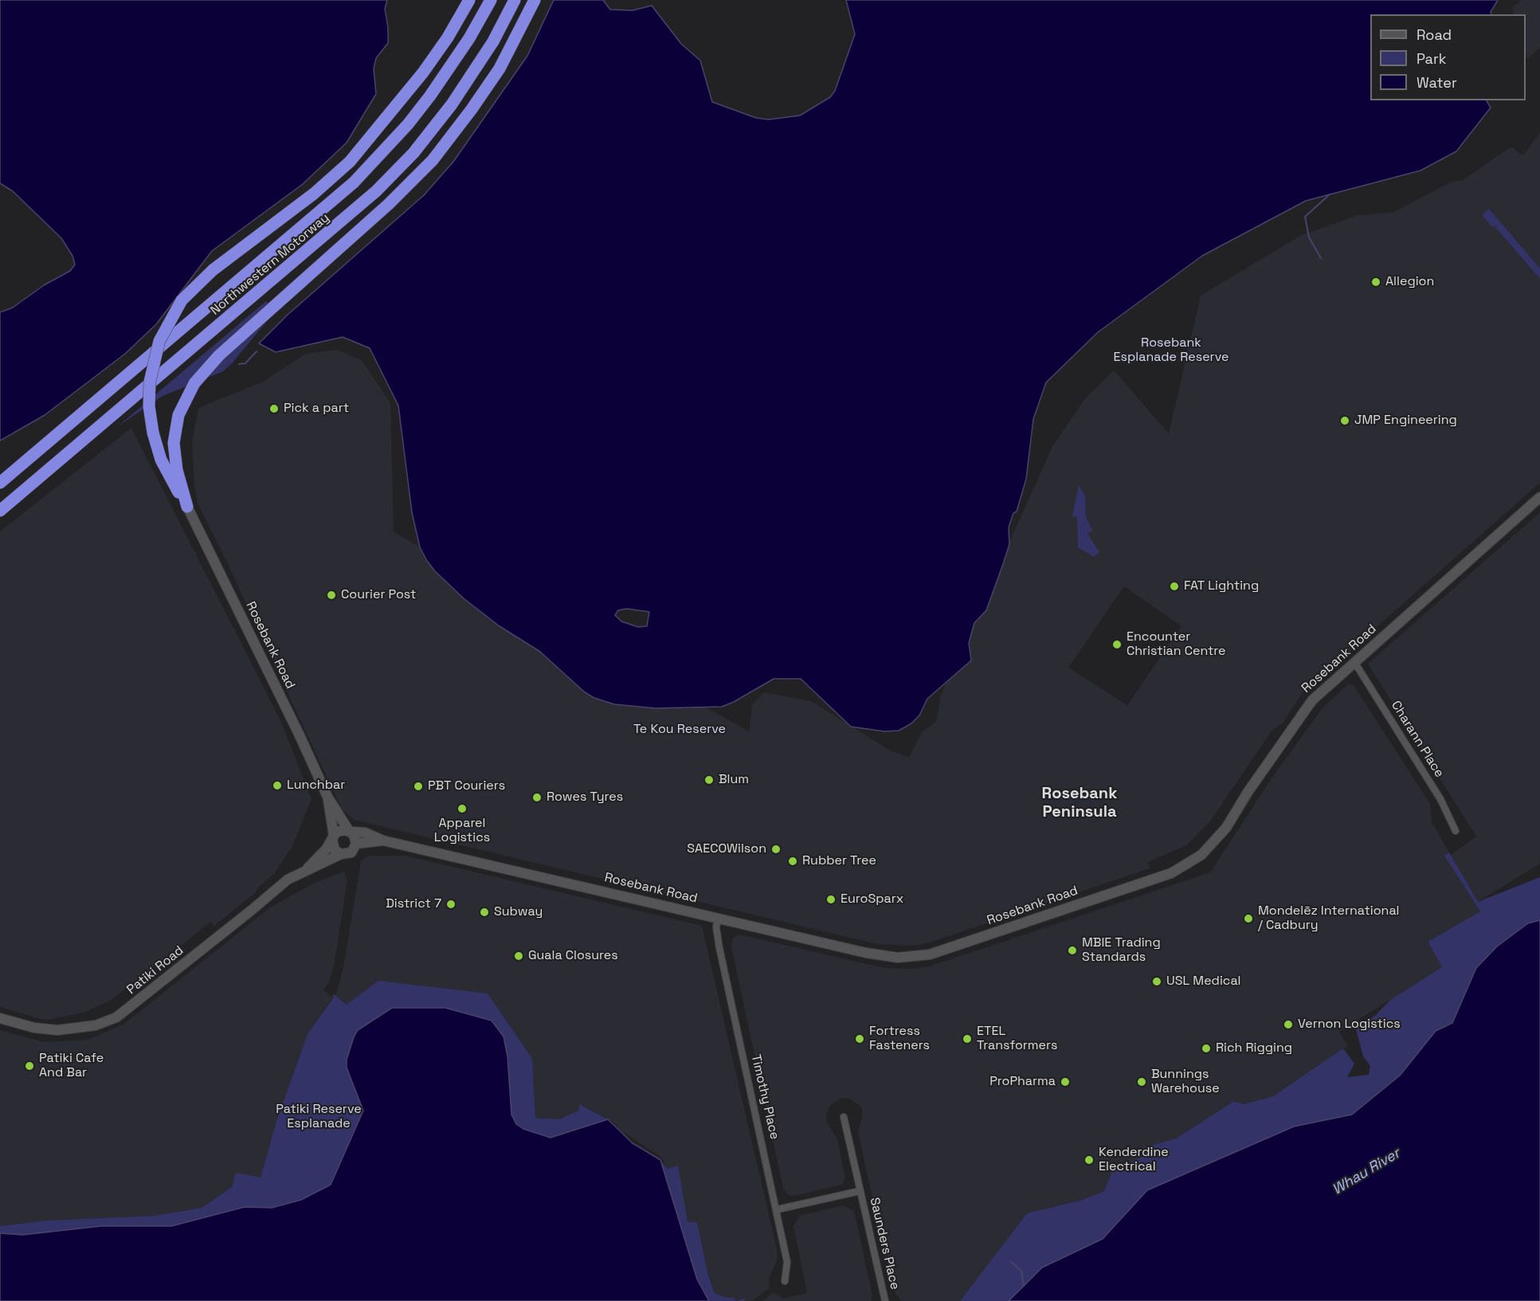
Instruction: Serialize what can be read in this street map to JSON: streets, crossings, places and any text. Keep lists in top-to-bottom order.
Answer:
{
  "streets": {
    "highway": ["Northwestern Motorway"],
    "main road": ["Rosebank Road", "Patiki Road"],
    "street": ["Charann Place", "Timothy Place", "Saunders Place"]
  },
  "crossings": [
    ["Rosebank Road", "Charann Place"],
    ["Rosebank Road", "Patiki Road"],
    ["Rosebank Road", "Timothy Place"],
    ["Timothy Place", "Saunders Place"]
  ],
  "districts": ["Rosebank Peninsula"],
  "water": ["Whau River"],
  "parks": ["Rosebank Esplanade Reserve", "Te Kou Reserve", "Patiki Reserve Esplanade"],
  "places": [
    "Allegion",
    "Pick a part",
    "JMP Engineering",
    "FAT Lighting",
    "Courier Post",
    "Encounter Christian Centre",
    "Blum",
    "Lunchbar",
    "PBT Couriers",
    "Rowes Tyres",
    "Apparel Logistics",
    "SAECOWilson",
    "Rubber Tree",
    "EuroSparx",
    "District 7",
    "Subway",
    "Mondelēz International / Cadbury",
    "MBIE Trading Standards",
    "Guala Closures",
    "USL Medical",
    "Vernon Logistics",
    "Fortress Fasteners",
    "ETEL Transformers",
    "Rich Rigging",
    "Patiki Cafe And Bar",
    "ProPharma",
    "Bunnings Warehouse",
    "Kenderdine Electrical"
  ],
  "legend": ["Road", "Park", "Water"]
}
